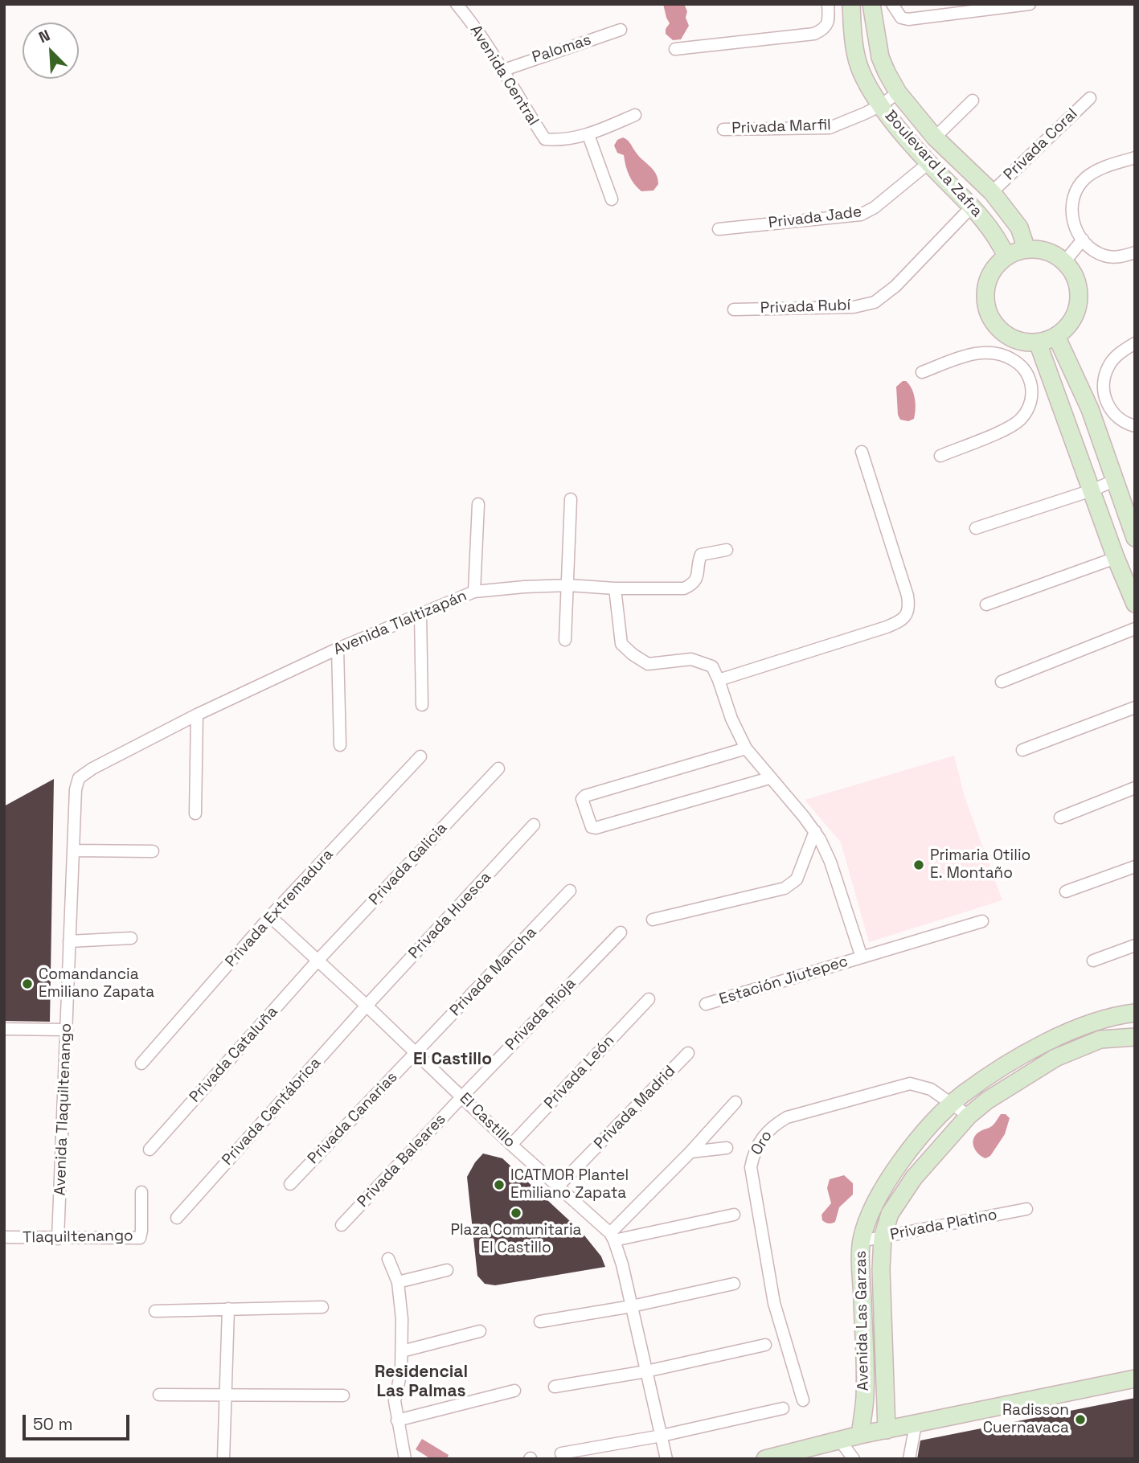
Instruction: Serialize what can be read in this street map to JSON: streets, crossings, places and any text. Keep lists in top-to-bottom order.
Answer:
{
  "streets": {
    "street": [
      "Palomas",
      "Avenida Central",
      "Privada Marfil",
      "Privada Coral",
      "Boulevard La Zafra",
      "Privada Jade",
      "Privada Rubí",
      "Avenida Tlaltizapán",
      "Privada Galicia",
      "Privada Extremadura",
      "Privada Huesca",
      "Privada Mancha",
      "Estación Jiutepec",
      "Privada Rioja",
      "Privada Cataluña",
      "Privada León",
      "Privada Madrid",
      "Avenida Tlaquiltenango",
      "Privada Cantábrica",
      "Privada Canarias",
      "El Castillo",
      "Oro",
      "Privada Baleares",
      "Privada Platino",
      "Tlaquiltenango",
      "Avenida Las Garzas"
    ]
  },
  "crossings": [
    ["Palomas", "Avenida Central"],
    ["Privada Marfil", "Boulevard La Zafra"],
    ["Privada Coral", "Boulevard La Zafra"],
    ["Boulevard La Zafra", "Privada Jade"],
    ["Boulevard La Zafra", "Privada Rubí"],
    ["Avenida Tlaltizapán", "Estación Jiutepec"],
    ["Avenida Tlaltizapán", "Avenida Tlaquiltenango"],
    ["Privada Galicia", "Privada Cataluña"],
    ["Privada Galicia", "El Castillo"],
    ["Privada Extremadura", "El Castillo"],
    ["Privada Huesca", "Privada Cantábrica"],
    ["Privada Huesca", "El Castillo"],
    ["Privada Mancha", "Privada Canarias"],
    ["Privada Mancha", "El Castillo"],
    ["Privada Rioja", "El Castillo"],
    ["Privada Rioja", "Privada Baleares"],
    ["Privada Cataluña", "El Castillo"],
    ["Privada León", "El Castillo"],
    ["Privada Madrid", "El Castillo"],
    ["Avenida Tlaquiltenango", "Tlaquiltenango"],
    ["Privada Cantábrica", "El Castillo"],
    ["Privada Canarias", "El Castillo"],
    ["El Castillo", "Privada Baleares"],
    ["Oro", "Avenida Las Garzas"],
    ["Privada Platino", "Avenida Las Garzas"]
  ],
  "districts": ["El Castillo", "Residencial Las Palmas"],
  "places": [
    "Primaria Otilio E. Montaño",
    "Comandancia Emiliano Zapata",
    "ICATMOR Plantel Emiliano Zapata",
    "Plaza Comunitaria El Castillo",
    "Radisson Cuernavaca"
  ],
  "scale_bar": "50 m",
  "north": "top left"
}
